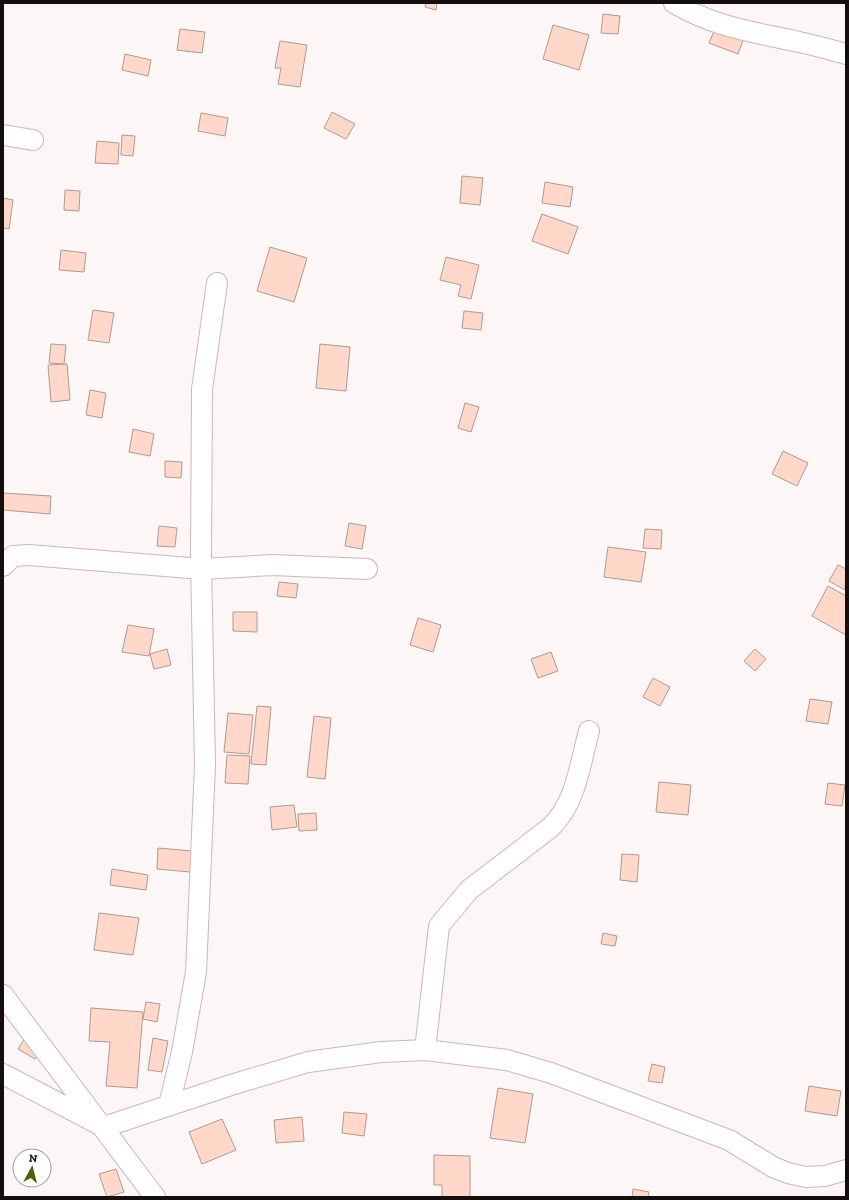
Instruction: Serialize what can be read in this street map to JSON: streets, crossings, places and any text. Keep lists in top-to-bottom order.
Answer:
{
  "north": "top"
}
